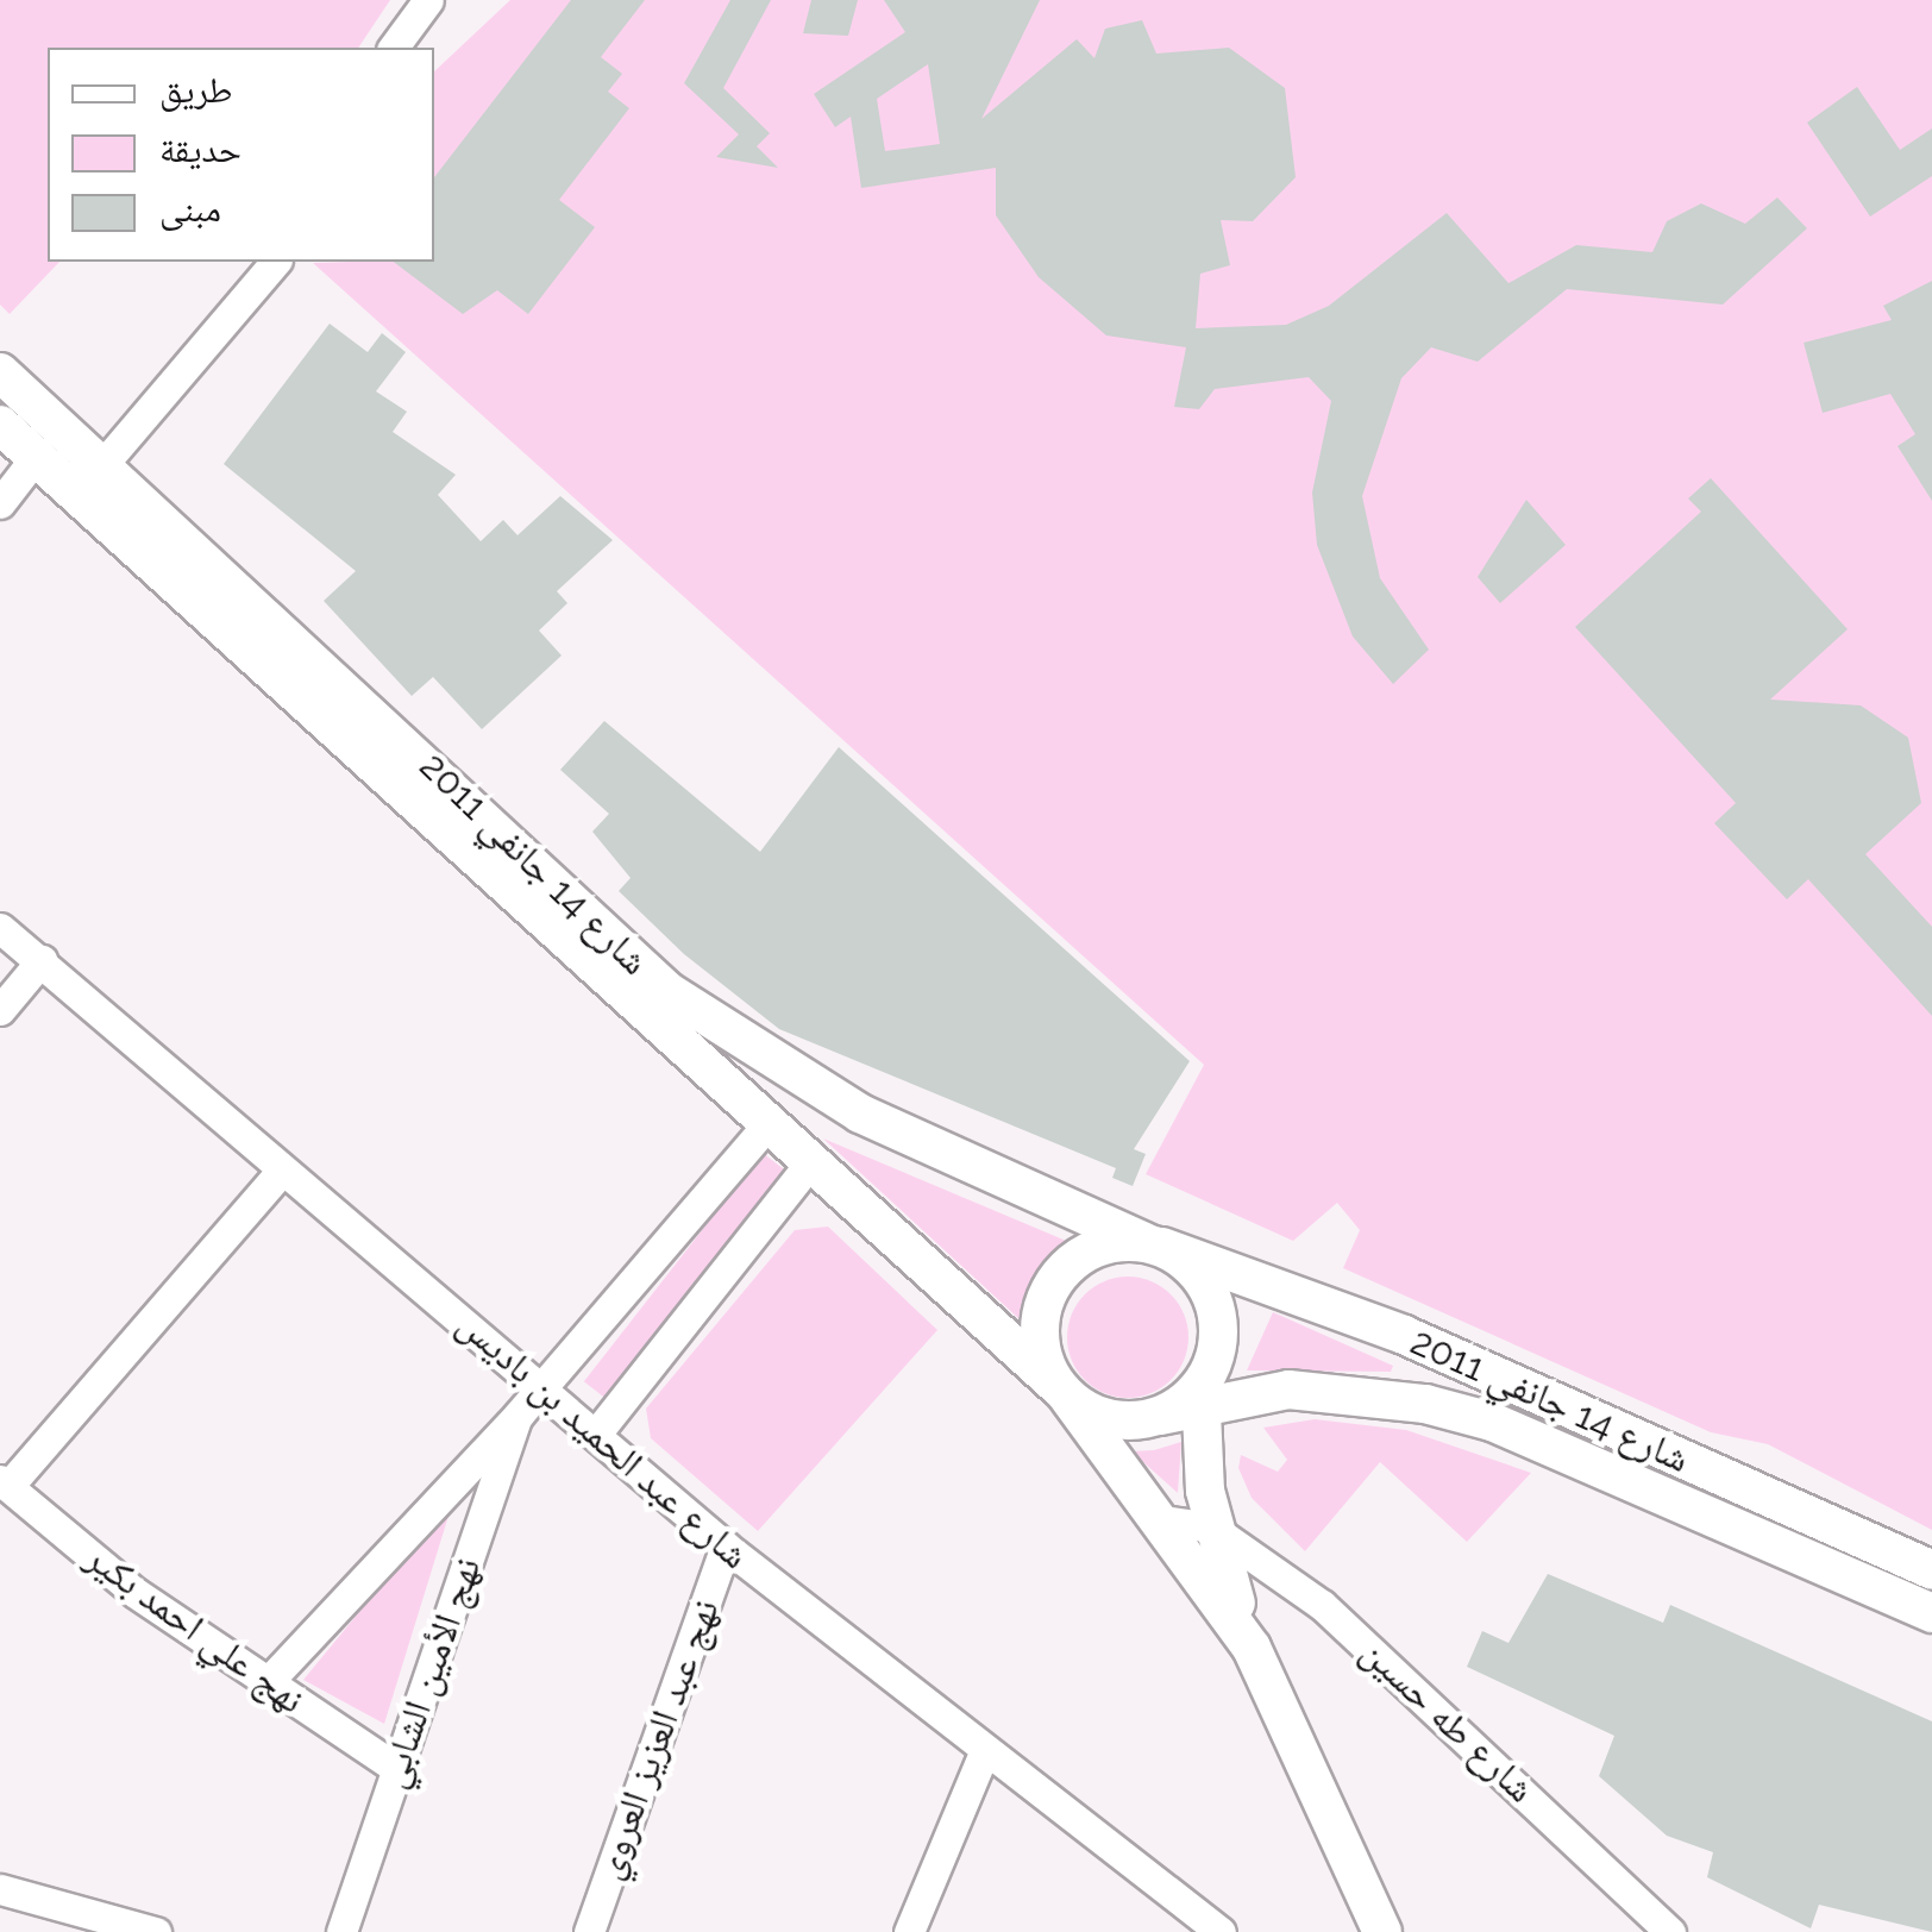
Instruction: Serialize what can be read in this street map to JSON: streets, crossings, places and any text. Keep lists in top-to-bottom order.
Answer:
{
  "streets": {
    "main road": ["شارع 14 جانفي 2011"],
    "street": [
      "شارع عبد الحميد بن باديس",
      "نهج علي احمد بكير",
      "نهج الأمين الشابي",
      "شارع طه حسين",
      "نهج عبد العزيز العروي"
    ]
  },
  "crossings": [
    ["شارع عبد الحميد بن باديس", "نهج عبد العزيز العروي"],
    ["نهج علي احمد بكير", "نهج الأمين الشابي"]
  ],
  "legend": ["طريق", "حديقة", "مبنى"]
}
